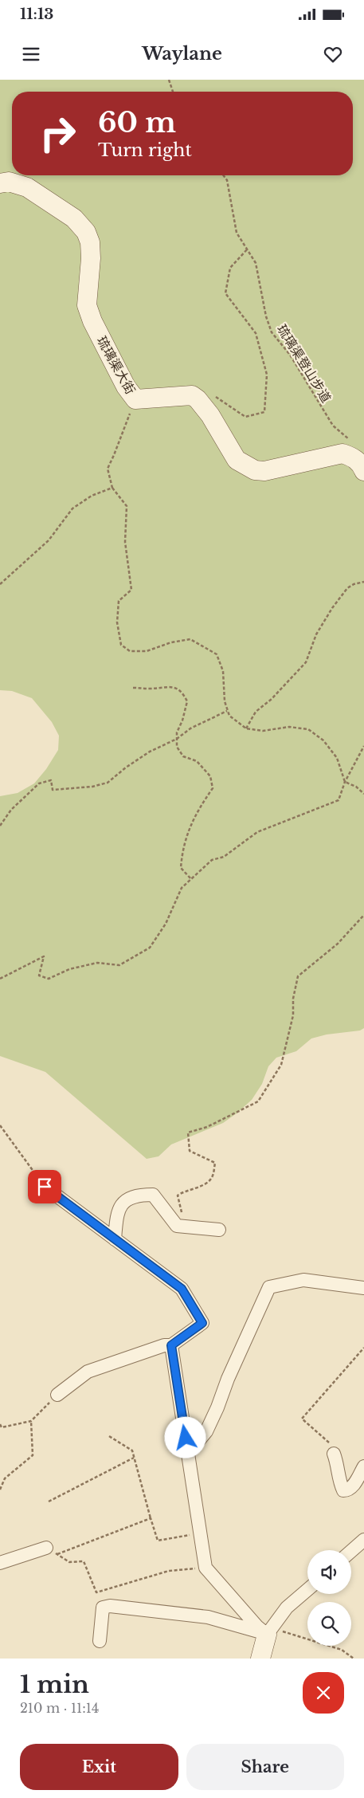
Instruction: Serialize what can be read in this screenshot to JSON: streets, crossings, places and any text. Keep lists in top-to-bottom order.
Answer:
{
  "streets": {
    "street": ["琉璃渠大街"],
    "path": ["琉璃渠登山步道"]
  },
  "page": {
    "status": "11:13",
    "header": "Waylane",
    "turn": ["60 m", "Turn right"],
    "heading": ["1 min", "210 m · 11:14"],
    "buttons": ["Exit", "Share"]
  }
}
